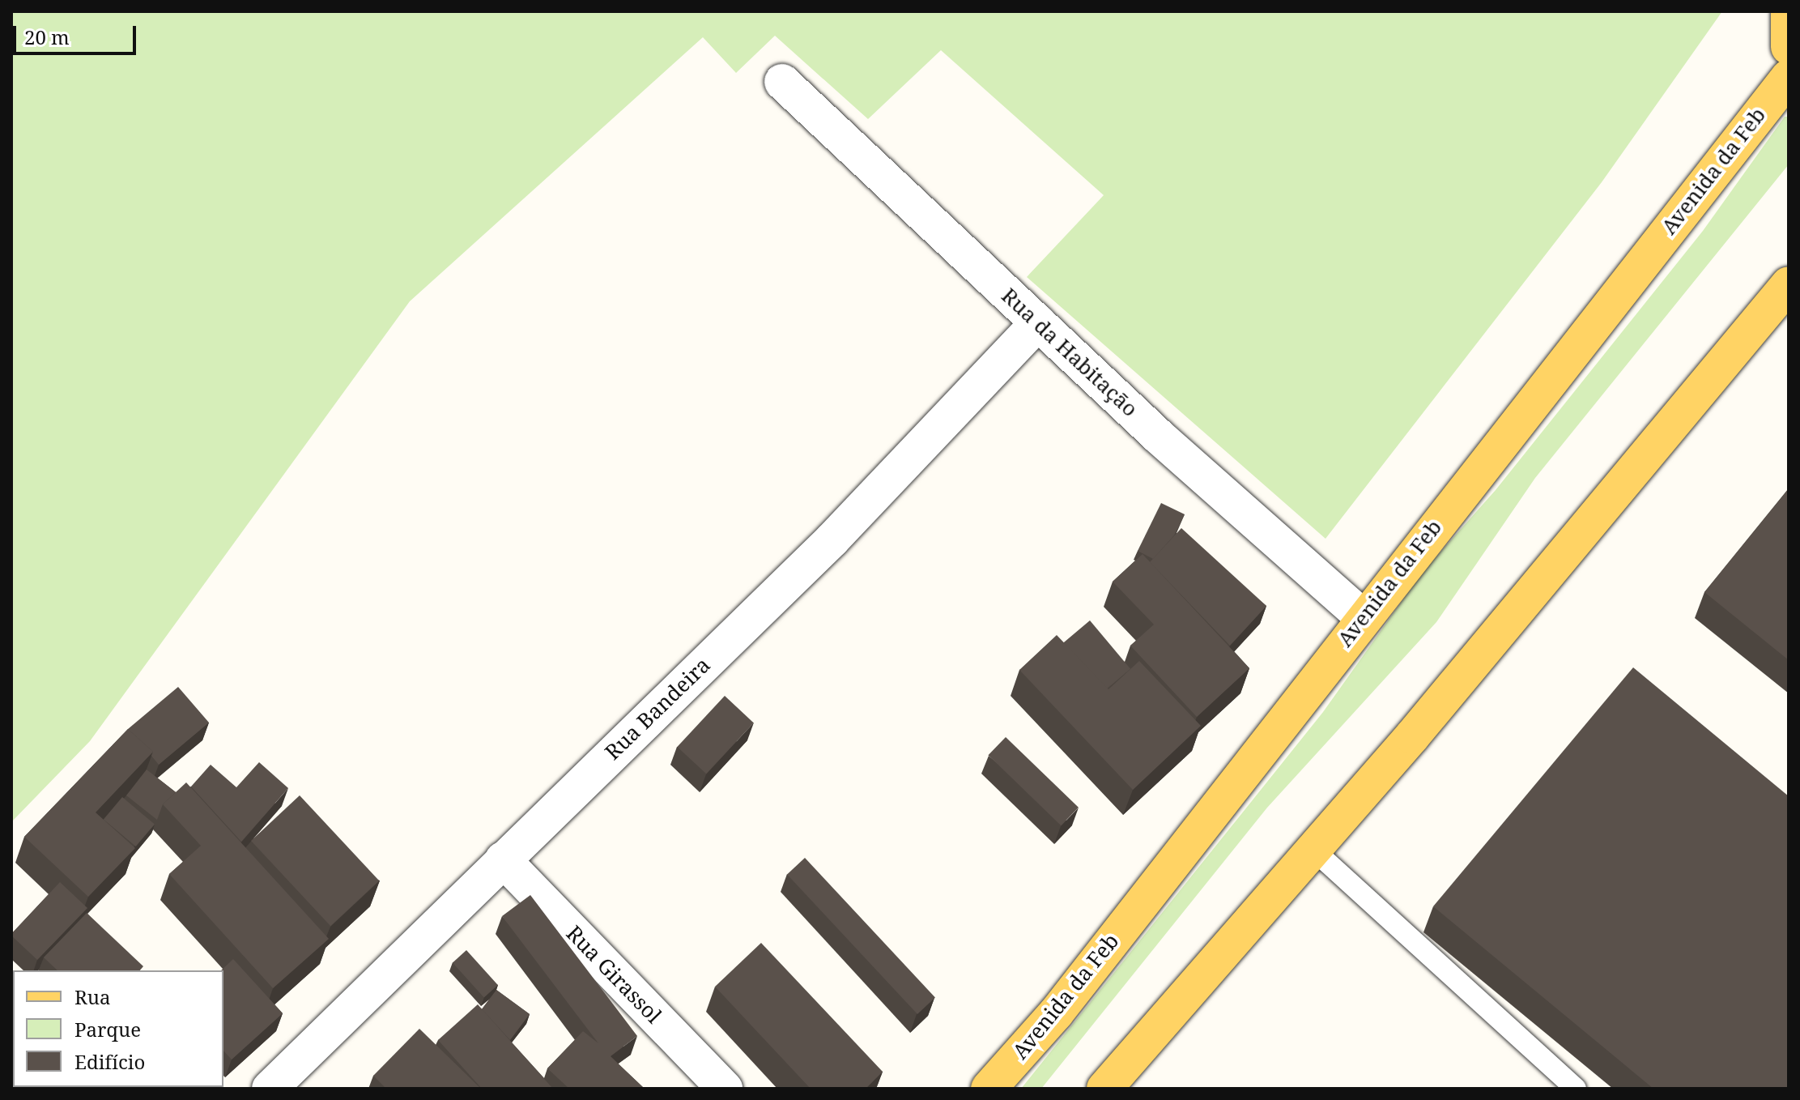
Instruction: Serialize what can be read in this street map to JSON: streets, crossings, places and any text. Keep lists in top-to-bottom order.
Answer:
{
  "streets": {
    "main road": ["Avenida da Feb"],
    "street": ["Rua da Habitação", "Rua Bandeira", "Rua Girassol"]
  },
  "crossings": [
    ["Avenida da Feb", "Rua da Habitação"],
    ["Rua da Habitação", "Rua Bandeira"],
    ["Rua Bandeira", "Rua Girassol"]
  ],
  "legend": ["Rua", "Parque", "Edifício"],
  "scale_bar": "20 m"
}
